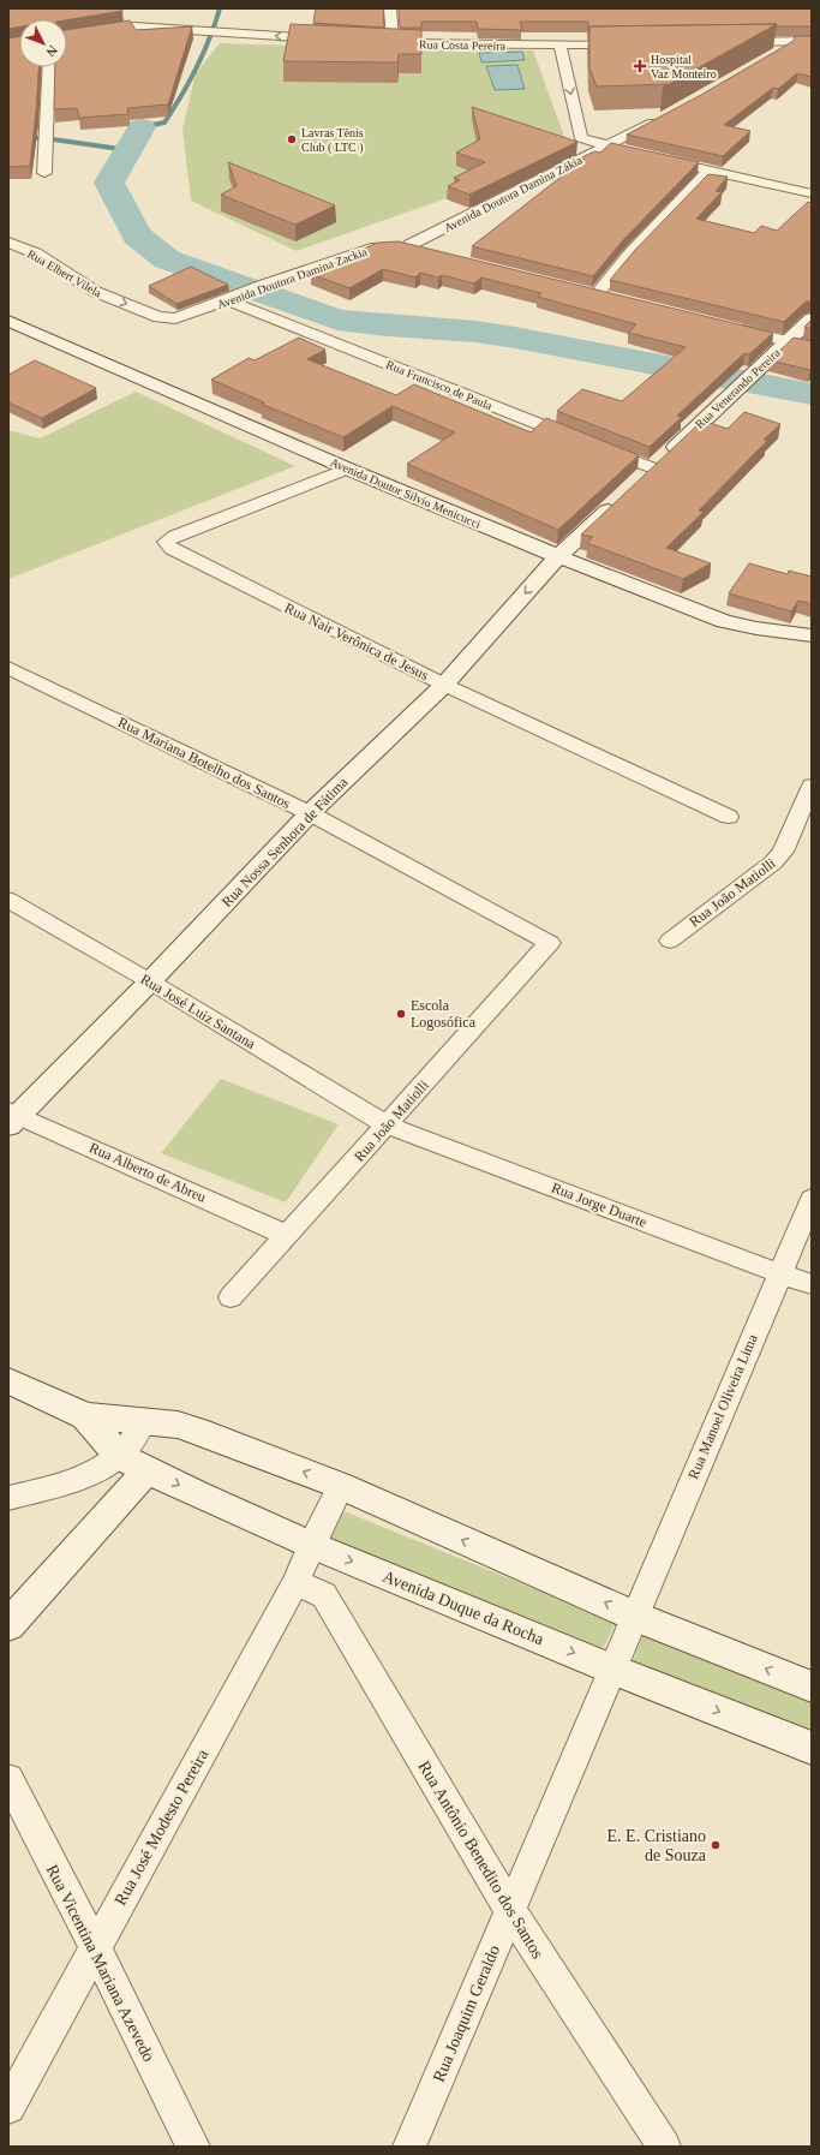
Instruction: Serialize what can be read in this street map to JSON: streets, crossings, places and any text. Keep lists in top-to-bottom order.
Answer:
{
  "streets": {
    "street": [
      "Rua Costa Pereira",
      "Avenida Doutora Damina Zákia",
      "Rua Elbert Vilela",
      "Avenida Doutora Damina Zackia",
      "Rua Francisco de Paula",
      "Rua Venerando Pereira",
      "Avenida Doutor Sílvio Menicucci",
      "Rua Nair Verônica de Jesus",
      "Rua Mariana Botelho dos Santos",
      "Rua Nossa Senhora de Fátima",
      "Rua João Matiolli",
      "Rua José Luiz Santana",
      "Rua Alberto de Abreu",
      "Rua Jorge Duarte",
      "Rua Manoel Oliveira Lima",
      "Avenida Duque da Rocha",
      "Rua José Modesto Pereira",
      "Rua Antônio Benedito dos Santos",
      "Rua Vicentina Mariana Azevedo",
      "Rua Joaquim Geraldo"
    ]
  },
  "crossings": [
    ["Avenida Doutora Damina Zákia", "Avenida Doutora Damina Zackia"],
    ["Rua Elbert Vilela", "Avenida Doutora Damina Zackia"],
    ["Avenida Doutora Damina Zackia", "Rua Francisco de Paula"],
    ["Avenida Doutor Sílvio Menicucci", "Rua Nair Verônica de Jesus"],
    ["Avenida Doutor Sílvio Menicucci", "Rua Nossa Senhora de Fátima"],
    ["Rua Nair Verônica de Jesus", "Rua Nossa Senhora de Fátima"],
    ["Rua Mariana Botelho dos Santos", "Rua Nossa Senhora de Fátima"],
    ["Rua Mariana Botelho dos Santos", "Rua João Matiolli"],
    ["Rua Nossa Senhora de Fátima", "Rua José Luiz Santana"],
    ["Rua Nossa Senhora de Fátima", "Rua Alberto de Abreu"],
    ["Rua João Matiolli", "Rua José Luiz Santana"],
    ["Rua João Matiolli", "Rua Alberto de Abreu"],
    ["Rua João Matiolli", "Rua Jorge Duarte"],
    ["Rua José Luiz Santana", "Rua Jorge Duarte"],
    ["Rua Jorge Duarte", "Rua Manoel Oliveira Lima"],
    ["Rua Manoel Oliveira Lima", "Avenida Duque da Rocha"],
    ["Rua Manoel Oliveira Lima", "Rua Joaquim Geraldo"],
    ["Avenida Duque da Rocha", "Rua José Modesto Pereira"],
    ["Avenida Duque da Rocha", "Rua Joaquim Geraldo"],
    ["Rua José Modesto Pereira", "Rua Antônio Benedito dos Santos"],
    ["Rua José Modesto Pereira", "Rua Vicentina Mariana Azevedo"],
    ["Rua Antônio Benedito dos Santos", "Rua Joaquim Geraldo"]
  ],
  "one_way": ["Rua Elbert Vilela"],
  "places": {
    "health": ["Hospital Vaz Monteiro"],
    "other": ["Lavras Tênis Club ( LTC )", "Escola Logosófica", "E. E. Cristiano de Souza"]
  },
  "north": "bottom right"
}
